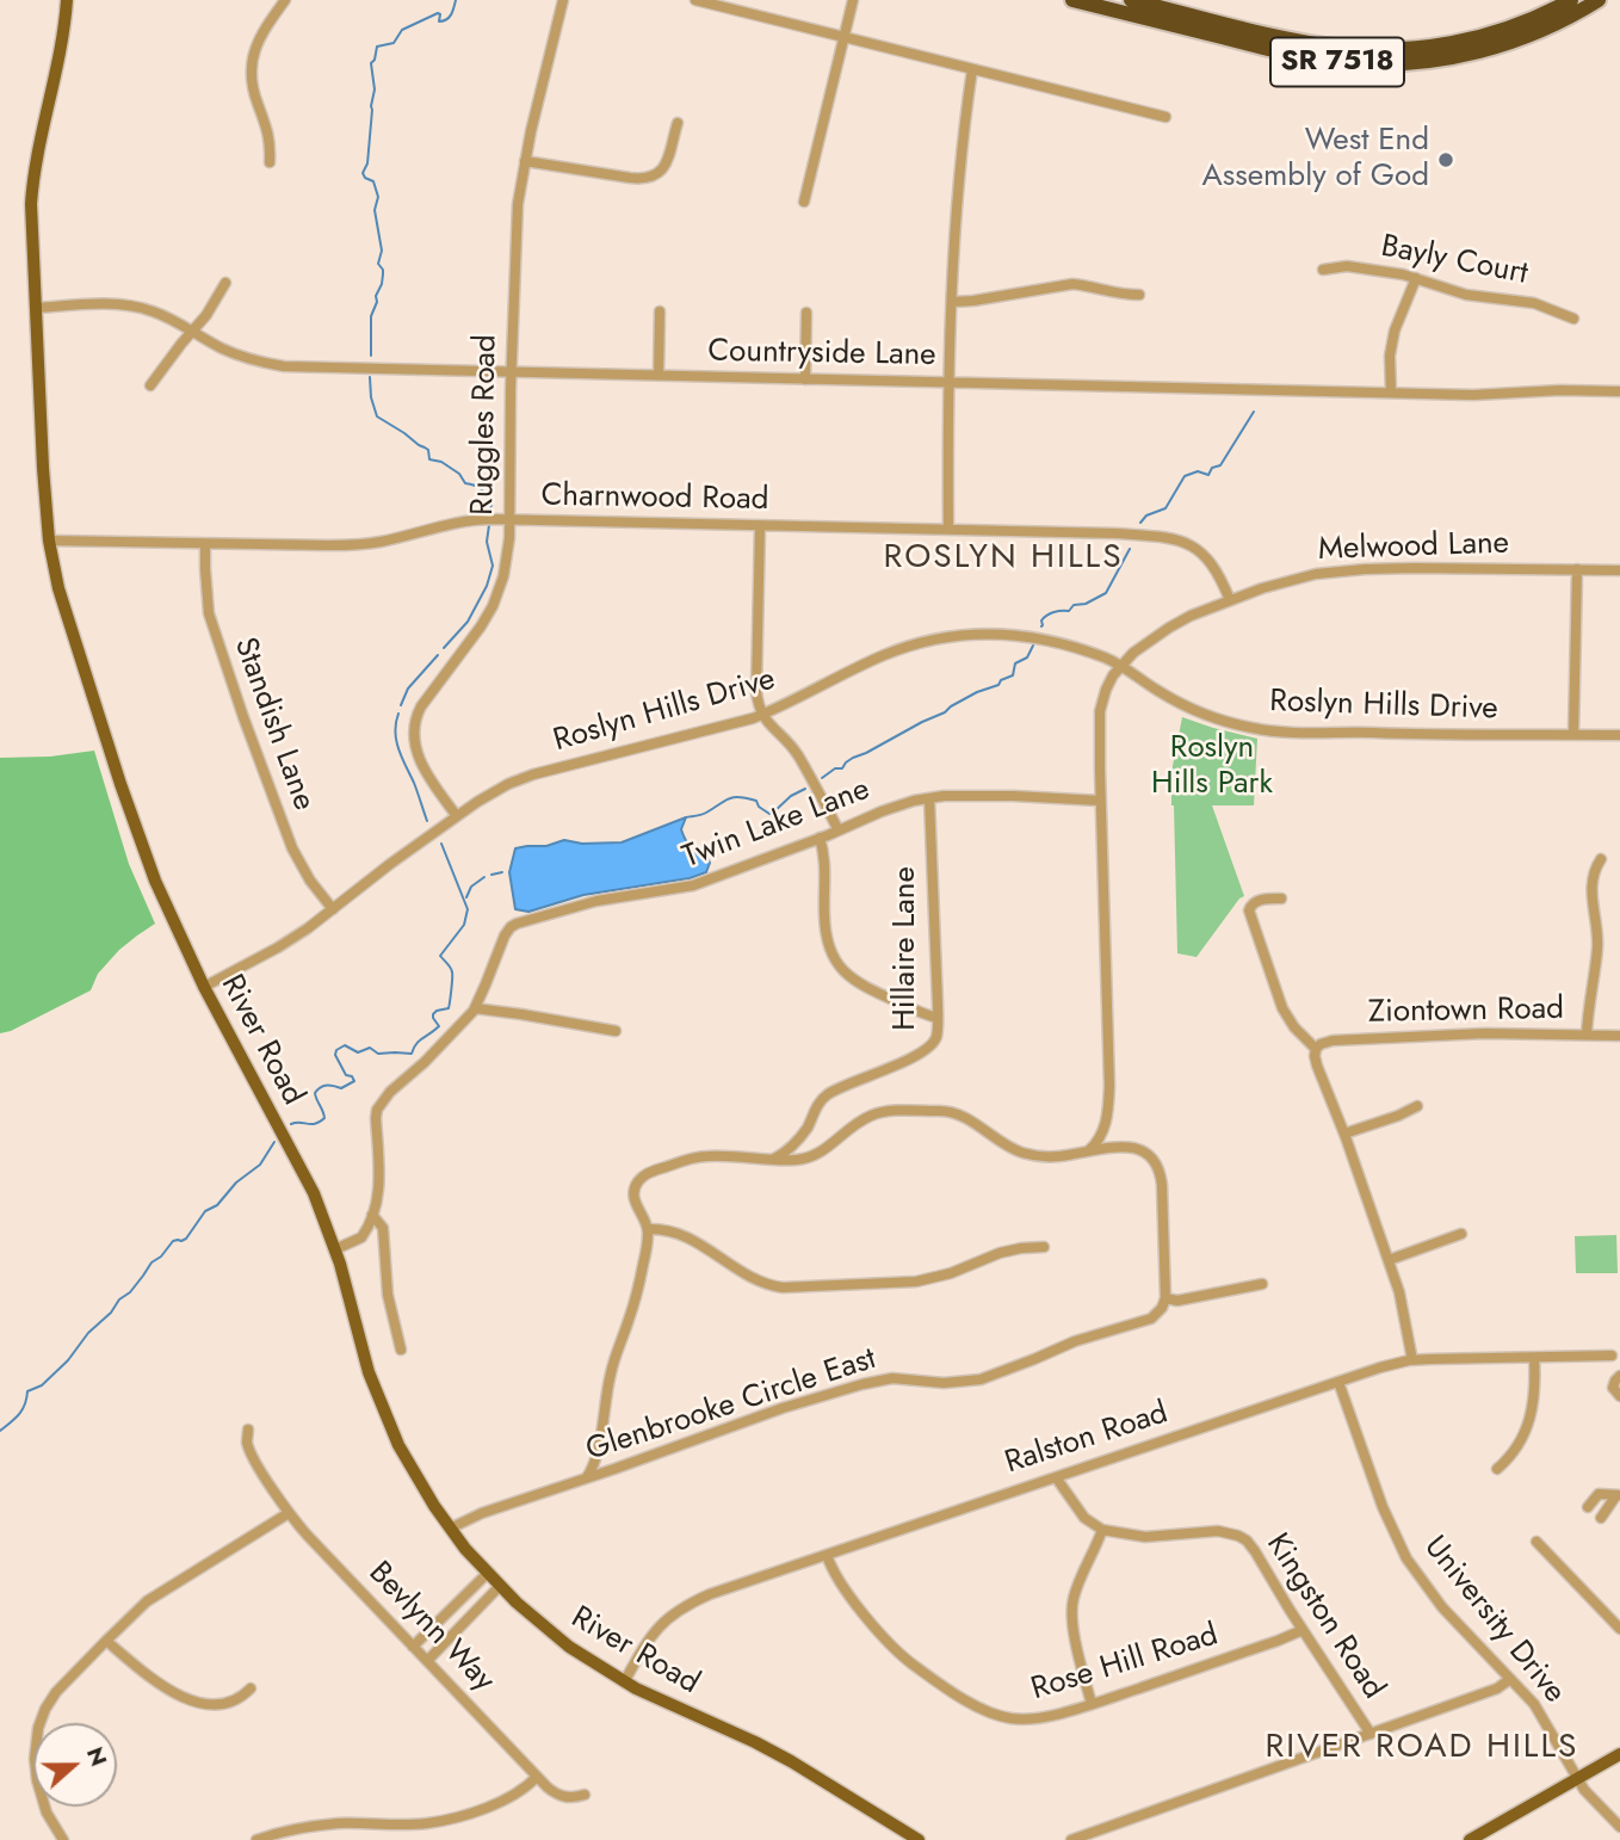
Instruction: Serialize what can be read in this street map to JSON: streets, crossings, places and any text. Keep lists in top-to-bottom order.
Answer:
{
  "streets": {
    "highway": ["SR 7518"],
    "main road": ["River Road"],
    "street": [
      "Bayly Court",
      "Countryside Lane",
      "Ruggles Road",
      "Charnwood Road",
      "Melwood Lane",
      "Roslyn Hills Drive",
      "Standish Lane",
      "Twin Lake Lane",
      "Hillaire Lane",
      "Ziontown Road",
      "Glenbrooke Circle East",
      "Ralston Road",
      "Kingston Road",
      "University Drive",
      "Bevlynn Way",
      "Rose Hill Road"
    ]
  },
  "crossings": [
    ["Countryside Lane", "Ruggles Road"],
    ["Countryside Lane", "River Road"],
    ["Ruggles Road", "Charnwood Road"],
    ["Ruggles Road", "Roslyn Hills Drive"],
    ["Charnwood Road", "Melwood Lane"],
    ["Charnwood Road", "Standish Lane"],
    ["Charnwood Road", "River Road"],
    ["Melwood Lane", "Roslyn Hills Drive"],
    ["Melwood Lane", "Twin Lake Lane"],
    ["Roslyn Hills Drive", "Standish Lane"],
    ["Roslyn Hills Drive", "River Road"],
    ["Twin Lake Lane", "Hillaire Lane"],
    ["River Road", "Glenbrooke Circle East"],
    ["River Road", "Ralston Road"],
    ["Ralston Road", "University Drive"],
    ["Ralston Road", "Rose Hill Road"],
    ["Kingston Road", "Rose Hill Road"]
  ],
  "districts": ["ROSLYN HILLS", "RIVER ROAD HILLS"],
  "parks": ["Roslyn Hills Park"],
  "places": ["West End Assembly of God"],
  "north": "right"
}
